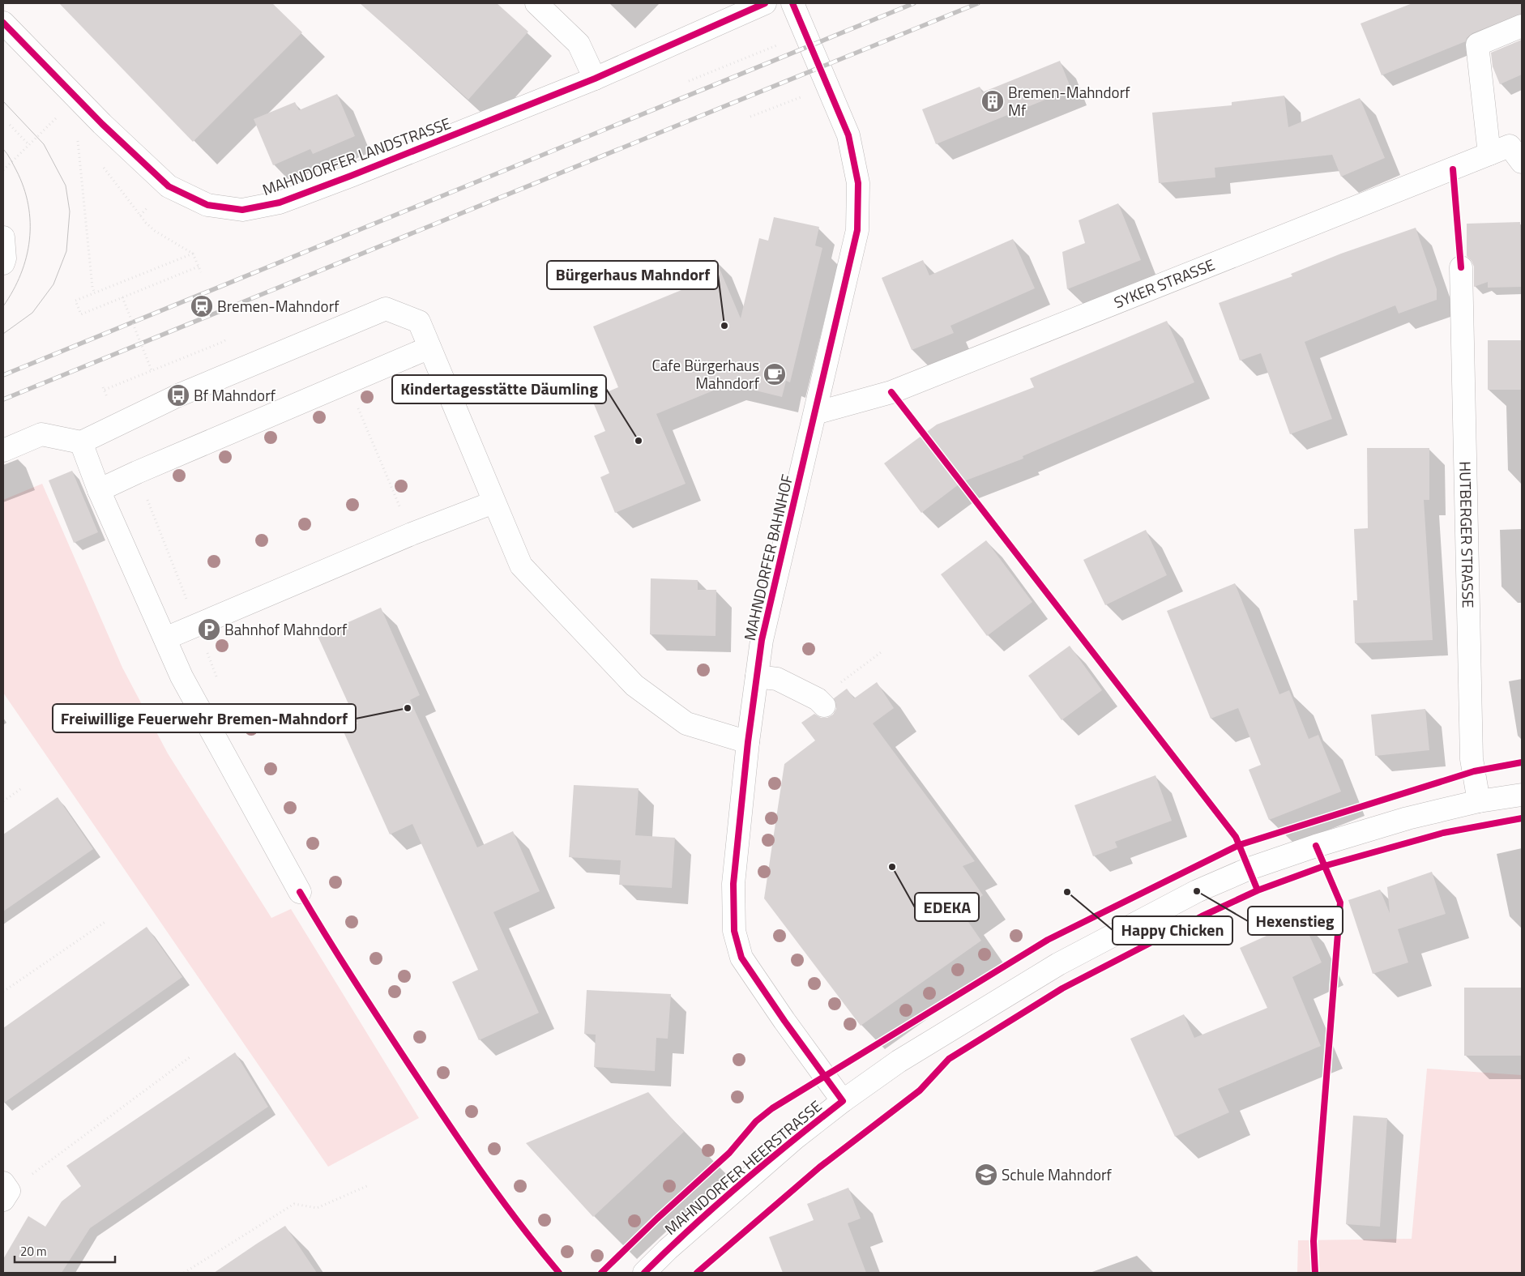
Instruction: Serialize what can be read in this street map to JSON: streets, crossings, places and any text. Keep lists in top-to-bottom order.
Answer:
{
  "streets": {
    "street": [
      "MAHNDORFER LANDSTRASSE",
      "SYKER STRASSE",
      "HUTBERGER STRASSE",
      "MAHNDORFER BAHNHOF",
      "MAHNDORFER HEERSTRASSE"
    ]
  },
  "crossings": [
    ["SYKER STRASSE", "MAHNDORFER BAHNHOF"],
    ["HUTBERGER STRASSE", "MAHNDORFER HEERSTRASSE"],
    ["MAHNDORFER BAHNHOF", "MAHNDORFER HEERSTRASSE"]
  ],
  "places": {
    "building": ["Bremen-Mahndorf Mf"],
    "station": ["Bremen-Mahndorf"],
    "other": [
      "Bürgerhaus Mahndorf",
      "Kindertagesstätte Däumling",
      "Freiwillige Feuerwehr Bremen-Mahndorf",
      "EDEKA",
      "Hexenstieg",
      "Happy Chicken"
    ],
    "cafe": ["Cafe Bürgerhaus Mahndorf"],
    "bus stop": ["Bf Mahndorf"],
    "parking": ["Bahnhof Mahndorf"],
    "school or university": ["Schule Mahndorf"]
  },
  "scale_bar": "20 m"
}
